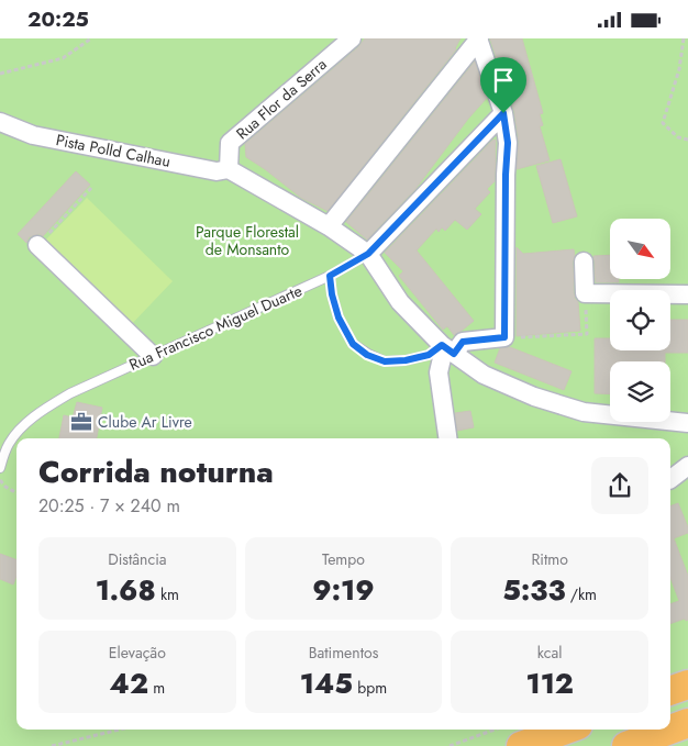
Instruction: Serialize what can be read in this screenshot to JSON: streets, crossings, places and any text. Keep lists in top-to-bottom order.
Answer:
{
  "streets": {
    "street": ["Rua Flor da Serra", "Pista Polld Calhau", "Rua Francisco Miguel Duarte"]
  },
  "crossings": [
    ["Rua Flor da Serra", "Pista Polld Calhau"]
  ],
  "parks": ["Parque Florestal de Monsanto"],
  "places": {
    "office": ["Clube Ar Livre"]
  },
  "north": "bottom right",
  "page": {
    "status": "20:25",
    "heading": ["Corrida noturna", "20:25 · 7 × 240 m"],
    "stats": [
      ["Distância", "1.68 km"],
      ["Tempo", "9:19"],
      ["Ritmo", "5:33 /km"],
      ["Elevação", "42 m"],
      ["Batimentos", "145 bpm"],
      ["kcal", "112"]
    ]
  }
}
